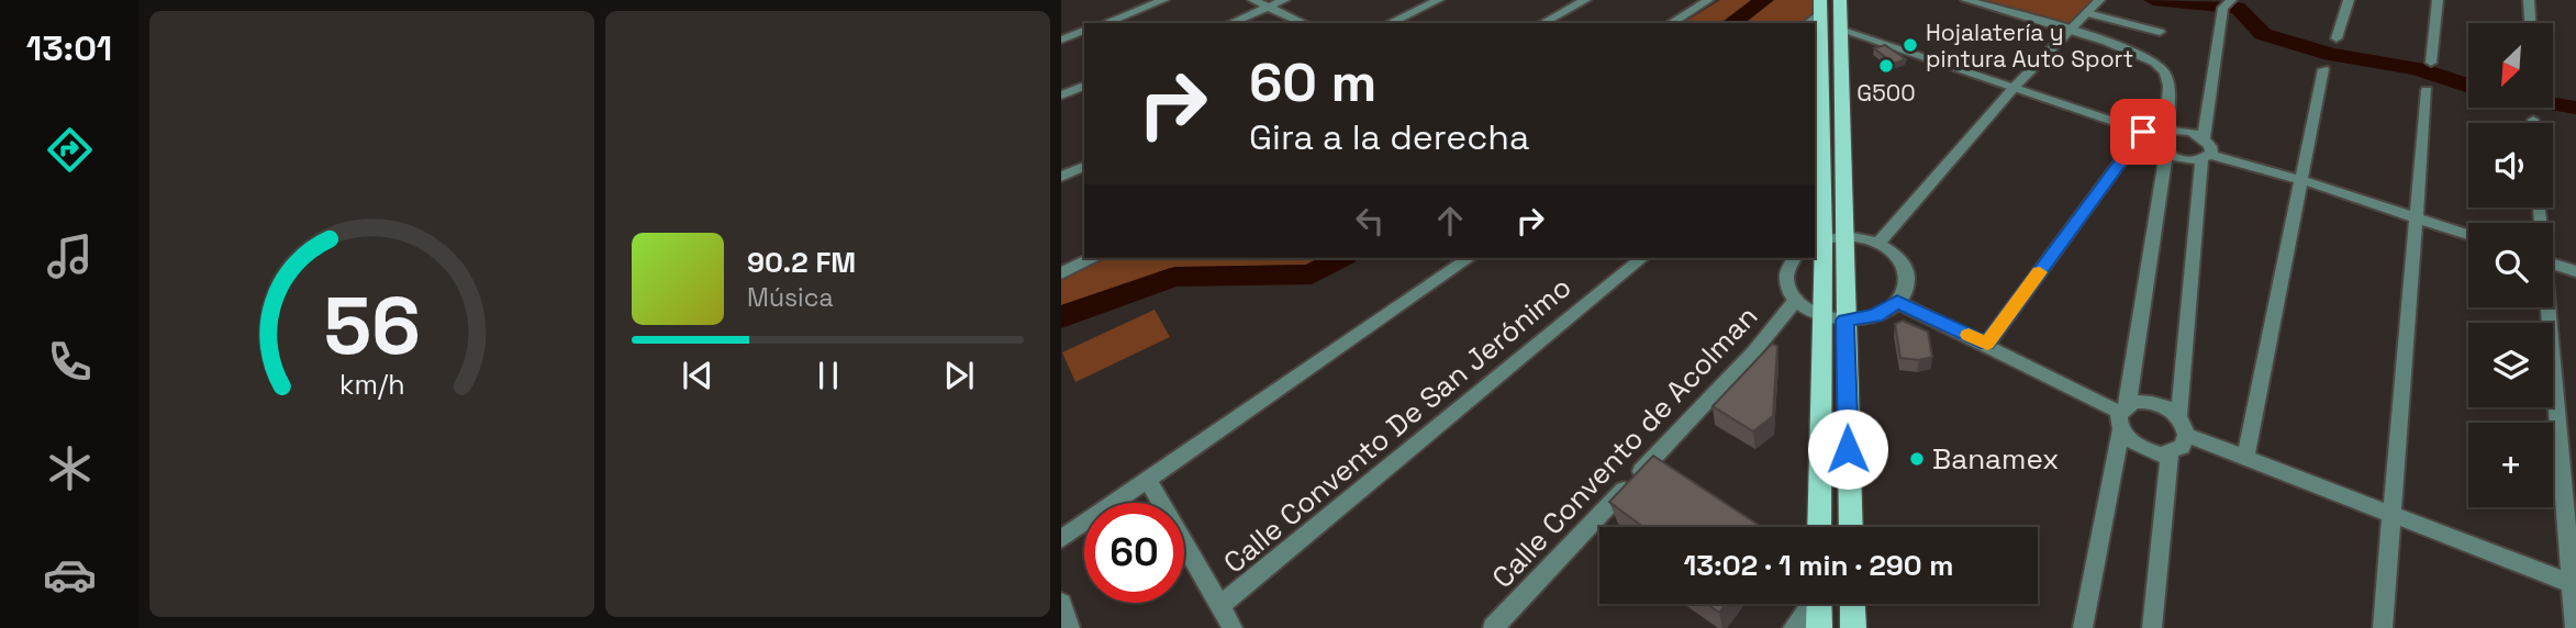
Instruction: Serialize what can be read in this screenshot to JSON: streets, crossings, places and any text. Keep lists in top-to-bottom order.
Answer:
{
  "streets": {
    "street": ["Calle Convento De San Jerónimo", "Calle Convento de Acolman"]
  },
  "places": ["Hojalatería y pintura Auto Sport", "G500", "Banamex"],
  "north": "bottom left",
  "page": {
    "tabs": "13:01",
    "map_buttons": "+",
    "turn": ["60 m", "Gira a la derecha"],
    "song": ["90.2 FM", "Música"],
    "limit": "60",
    "trip": "13:02 · 1 min · 290 m",
    "gauge": ["56", "km/h"]
  }
}
